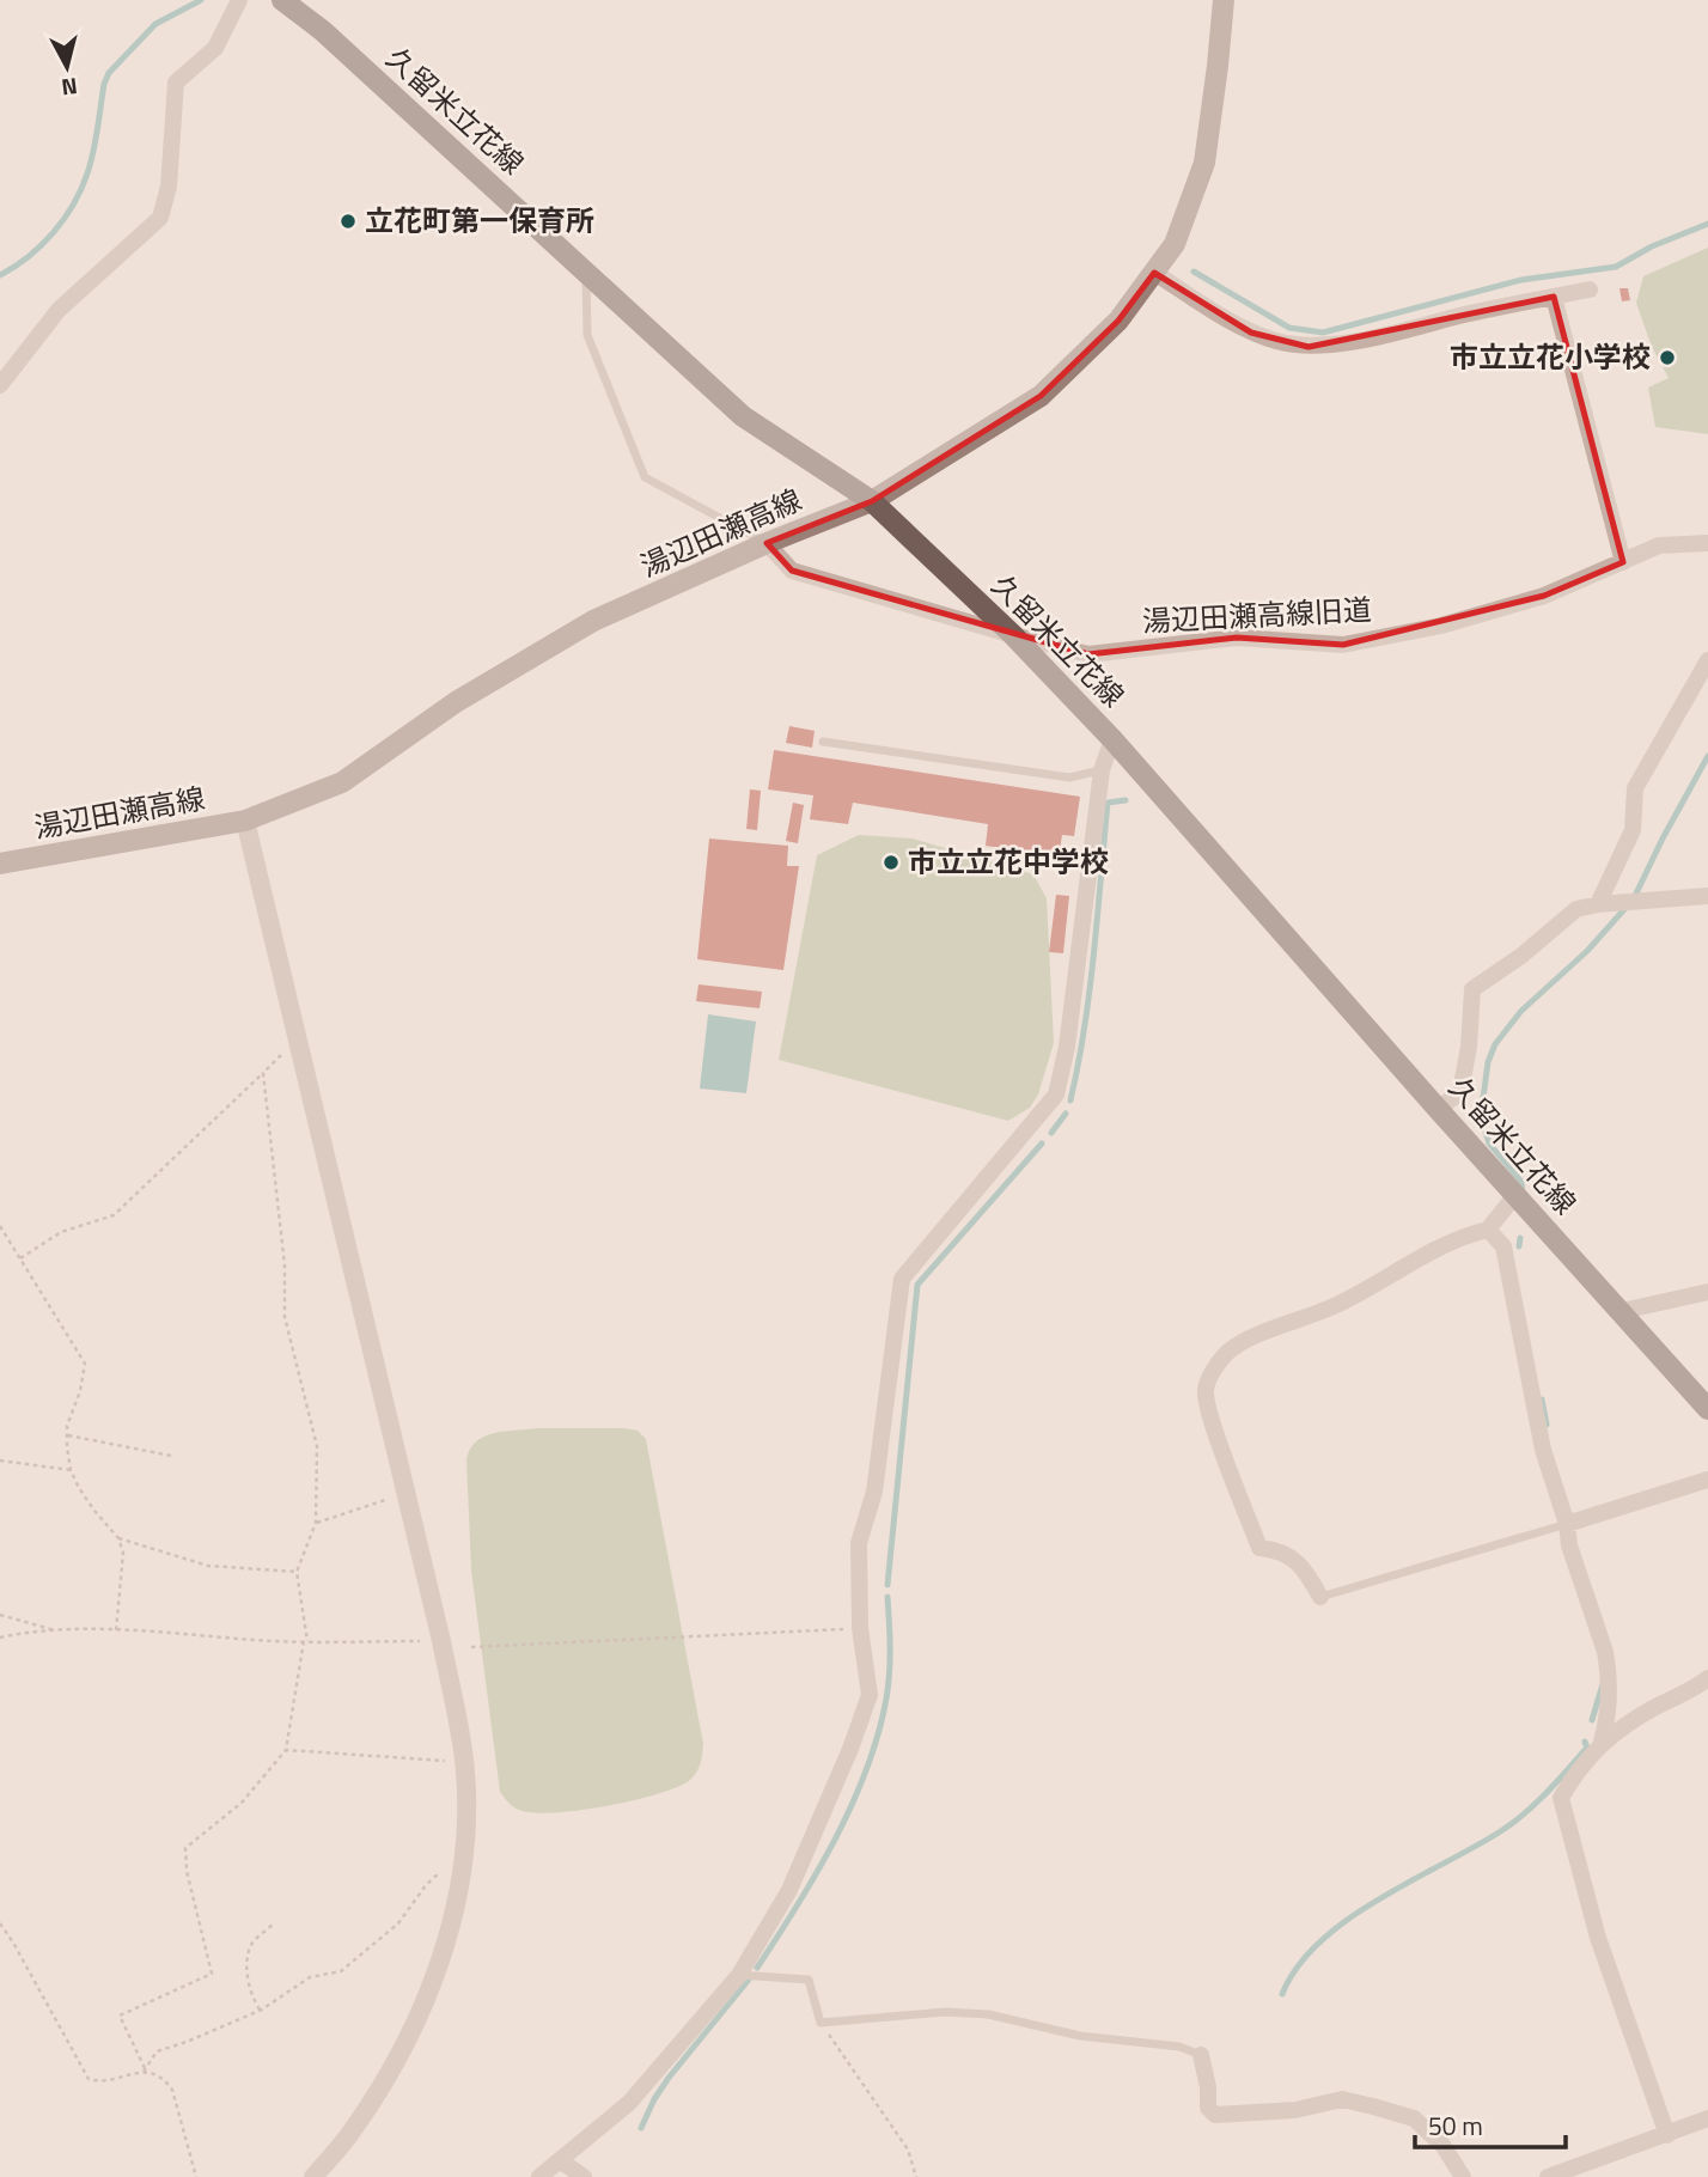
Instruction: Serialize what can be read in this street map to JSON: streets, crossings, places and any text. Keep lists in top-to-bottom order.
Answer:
{
  "streets": {
    "main road": ["久留米立花線", "湯辺田瀬高線"],
    "street": ["湯辺田瀬高線旧道"]
  },
  "crossings": [
    ["久留米立花線", "湯辺田瀬高線"],
    ["久留米立花線", "湯辺田瀬高線旧道"],
    ["湯辺田瀬高線", "湯辺田瀬高線旧道"]
  ],
  "places": ["立花町第一保育所", "市立立花小学校", "市立立花中学校"],
  "scale_bar": "50 m",
  "north": "bottom"
}
